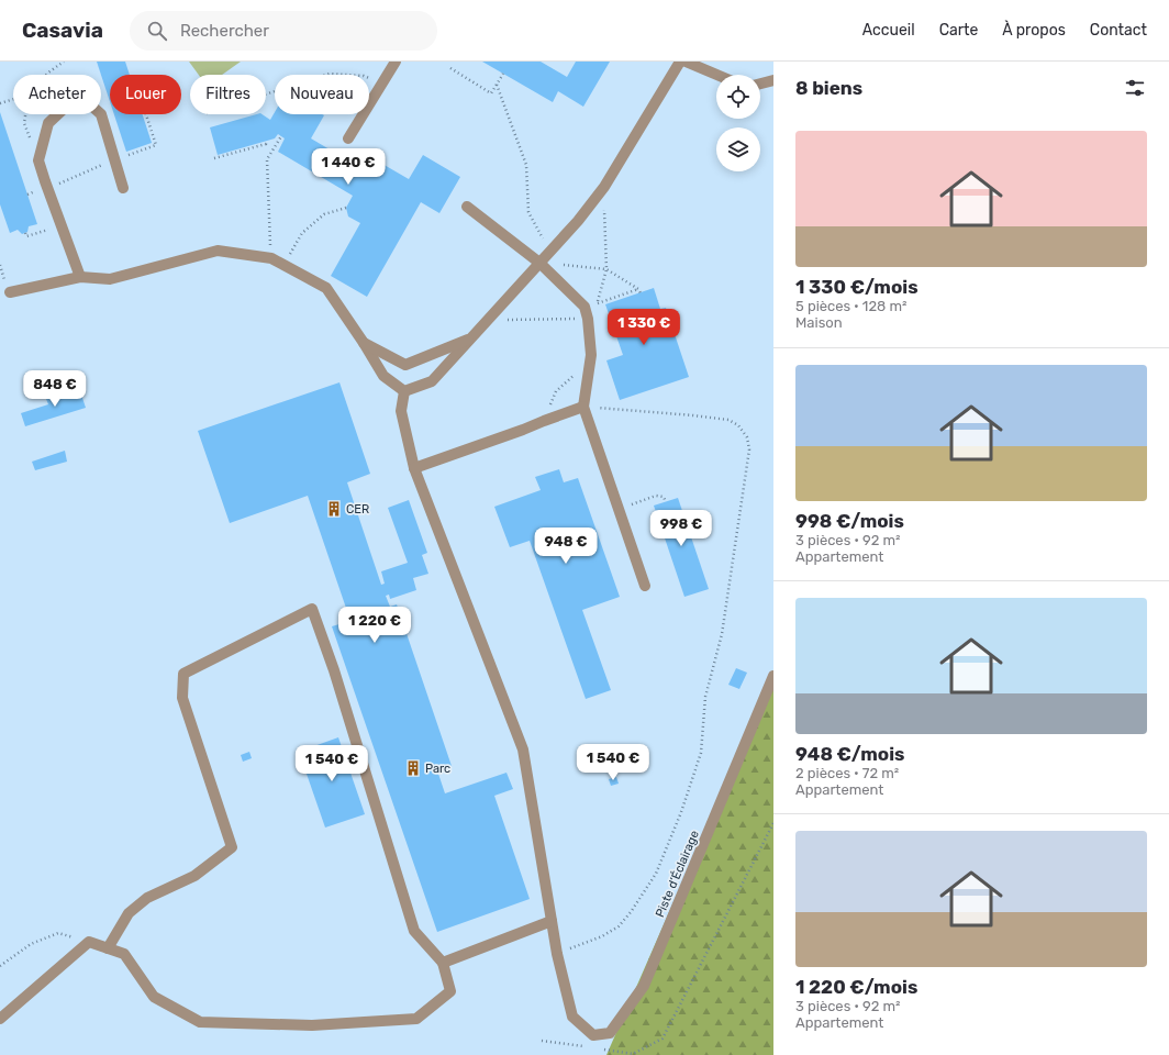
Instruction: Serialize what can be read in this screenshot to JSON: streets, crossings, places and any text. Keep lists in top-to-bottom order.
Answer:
{
  "streets": {
    "lane": ["Piste d’Éclairage"]
  },
  "places": {
    "building": ["CER", "Parc"]
  },
  "page": {
    "header": "Casavia",
    "search": "Rechercher",
    "nav": [
      "Accueil",
      "Carte",
      "À propos",
      "Contact"
    ],
    "heading": "8 biens",
    "chip": [
      "Acheter",
      "Louer",
      "Filtres",
      "Nouveau"
    ],
    "list": [
      {
        "name": "1 330 €/mois",
        "note": "5 pièces · 128 m² · Maison"
      },
      {
        "name": "998 €/mois",
        "note": "3 pièces · 92 m² · Appartement"
      },
      {
        "name": "948 €/mois",
        "note": "2 pièces · 72 m² · Appartement"
      },
      {
        "name": "1 220 €/mois",
        "note": "3 pièces · 92 m² · Appartement"
      }
    ],
    "price": [
      "1 440 €",
      "1 330 €",
      "848 €",
      "998 €",
      "948 €",
      "1 220 €",
      "1 540 €",
      "1 540 €"
    ]
  }
}
